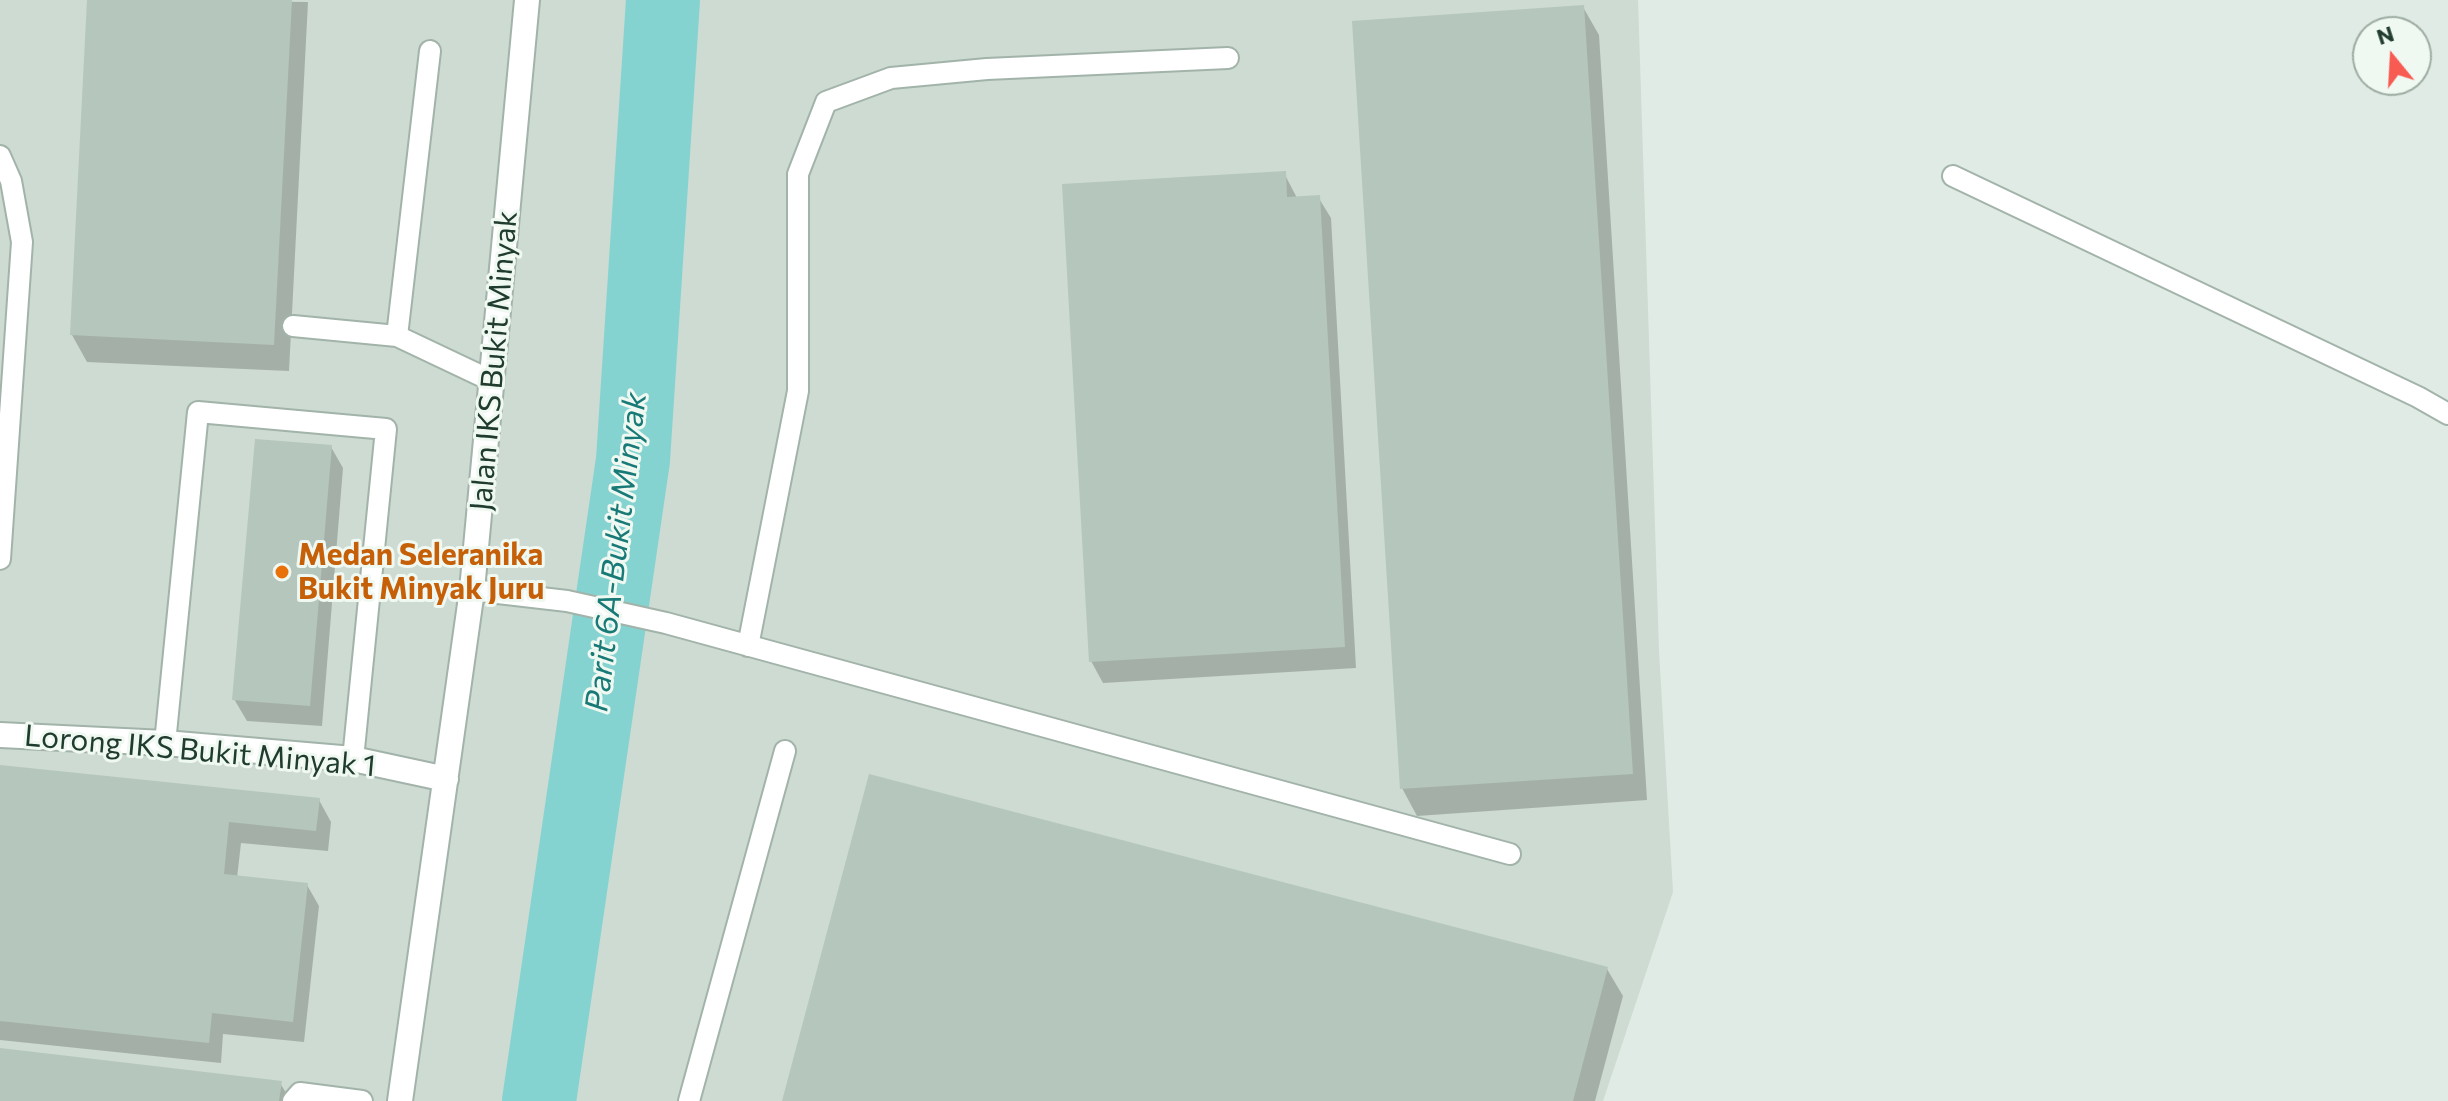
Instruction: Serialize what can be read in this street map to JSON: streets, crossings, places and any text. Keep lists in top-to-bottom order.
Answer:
{
  "streets": {
    "street": ["Jalan IKS Bukit Minyak", "Lorong IKS Bukit Minyak 1"]
  },
  "crossings": [
    ["Jalan IKS Bukit Minyak", "Lorong IKS Bukit Minyak 1"]
  ],
  "water": ["Parit 6A-Bukit Minyak"],
  "places": ["Medan Seleranika Bukit Minyak Juru"],
  "north": "top"
}
